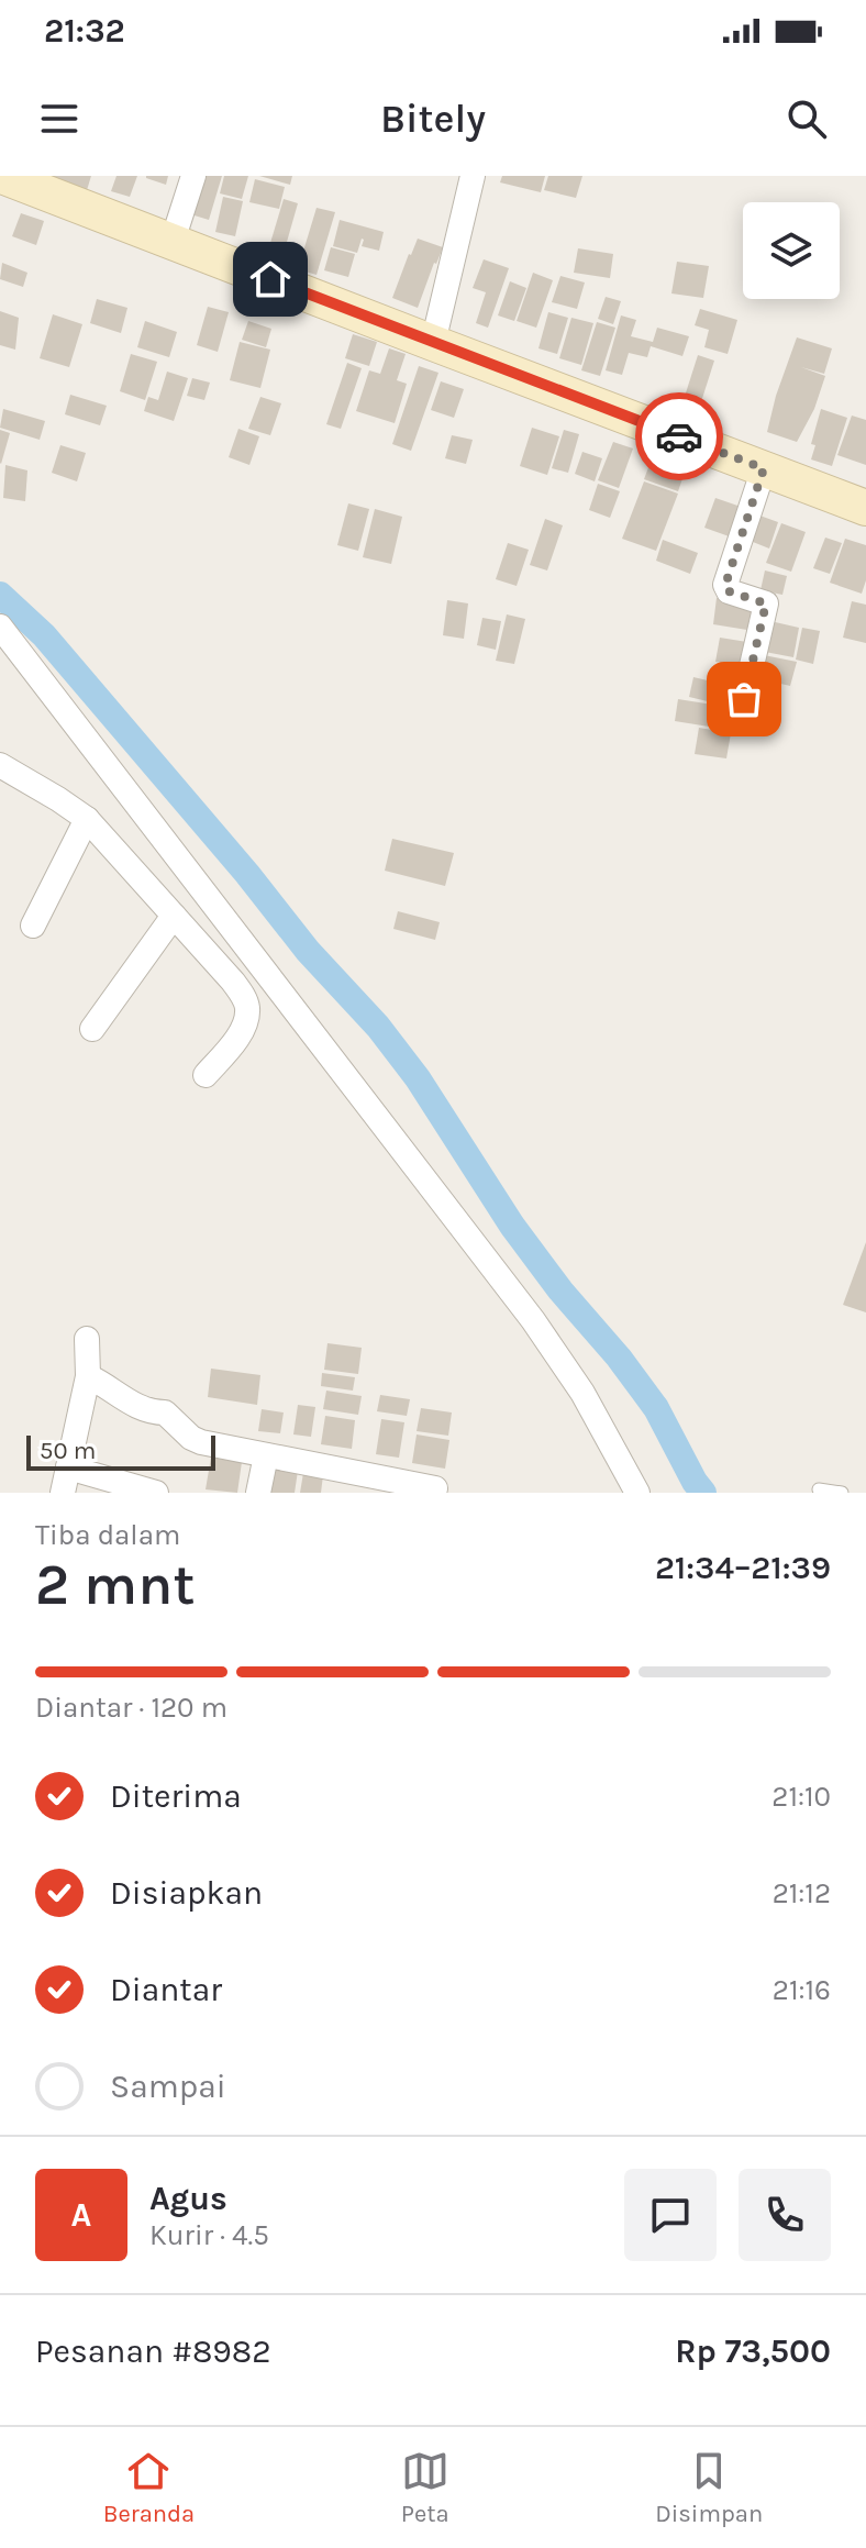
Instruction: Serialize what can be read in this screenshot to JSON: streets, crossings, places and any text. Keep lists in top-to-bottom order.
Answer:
{
  "scale_bar": "50 m",
  "page": {
    "status": "21:32",
    "header": "Bitely",
    "scale": "50 m",
    "heading": ["2 mnt", "Tiba dalam", "21:34–21:39"],
    "panel": [
      "Agus",
      "Kurir · 4.5",
      "Pesanan #8982",
      "Rp 73,500"
    ],
    "bar": "Diantar · 120 m",
    "list": [
      ["Diterima", "21:10"],
      ["Disiapkan", "21:12"],
      ["Diantar", "21:16"],
      "Sampai"
    ],
    "round": "A",
    "tabs": ["Beranda", "Peta", "Disimpan"]
  }
}
